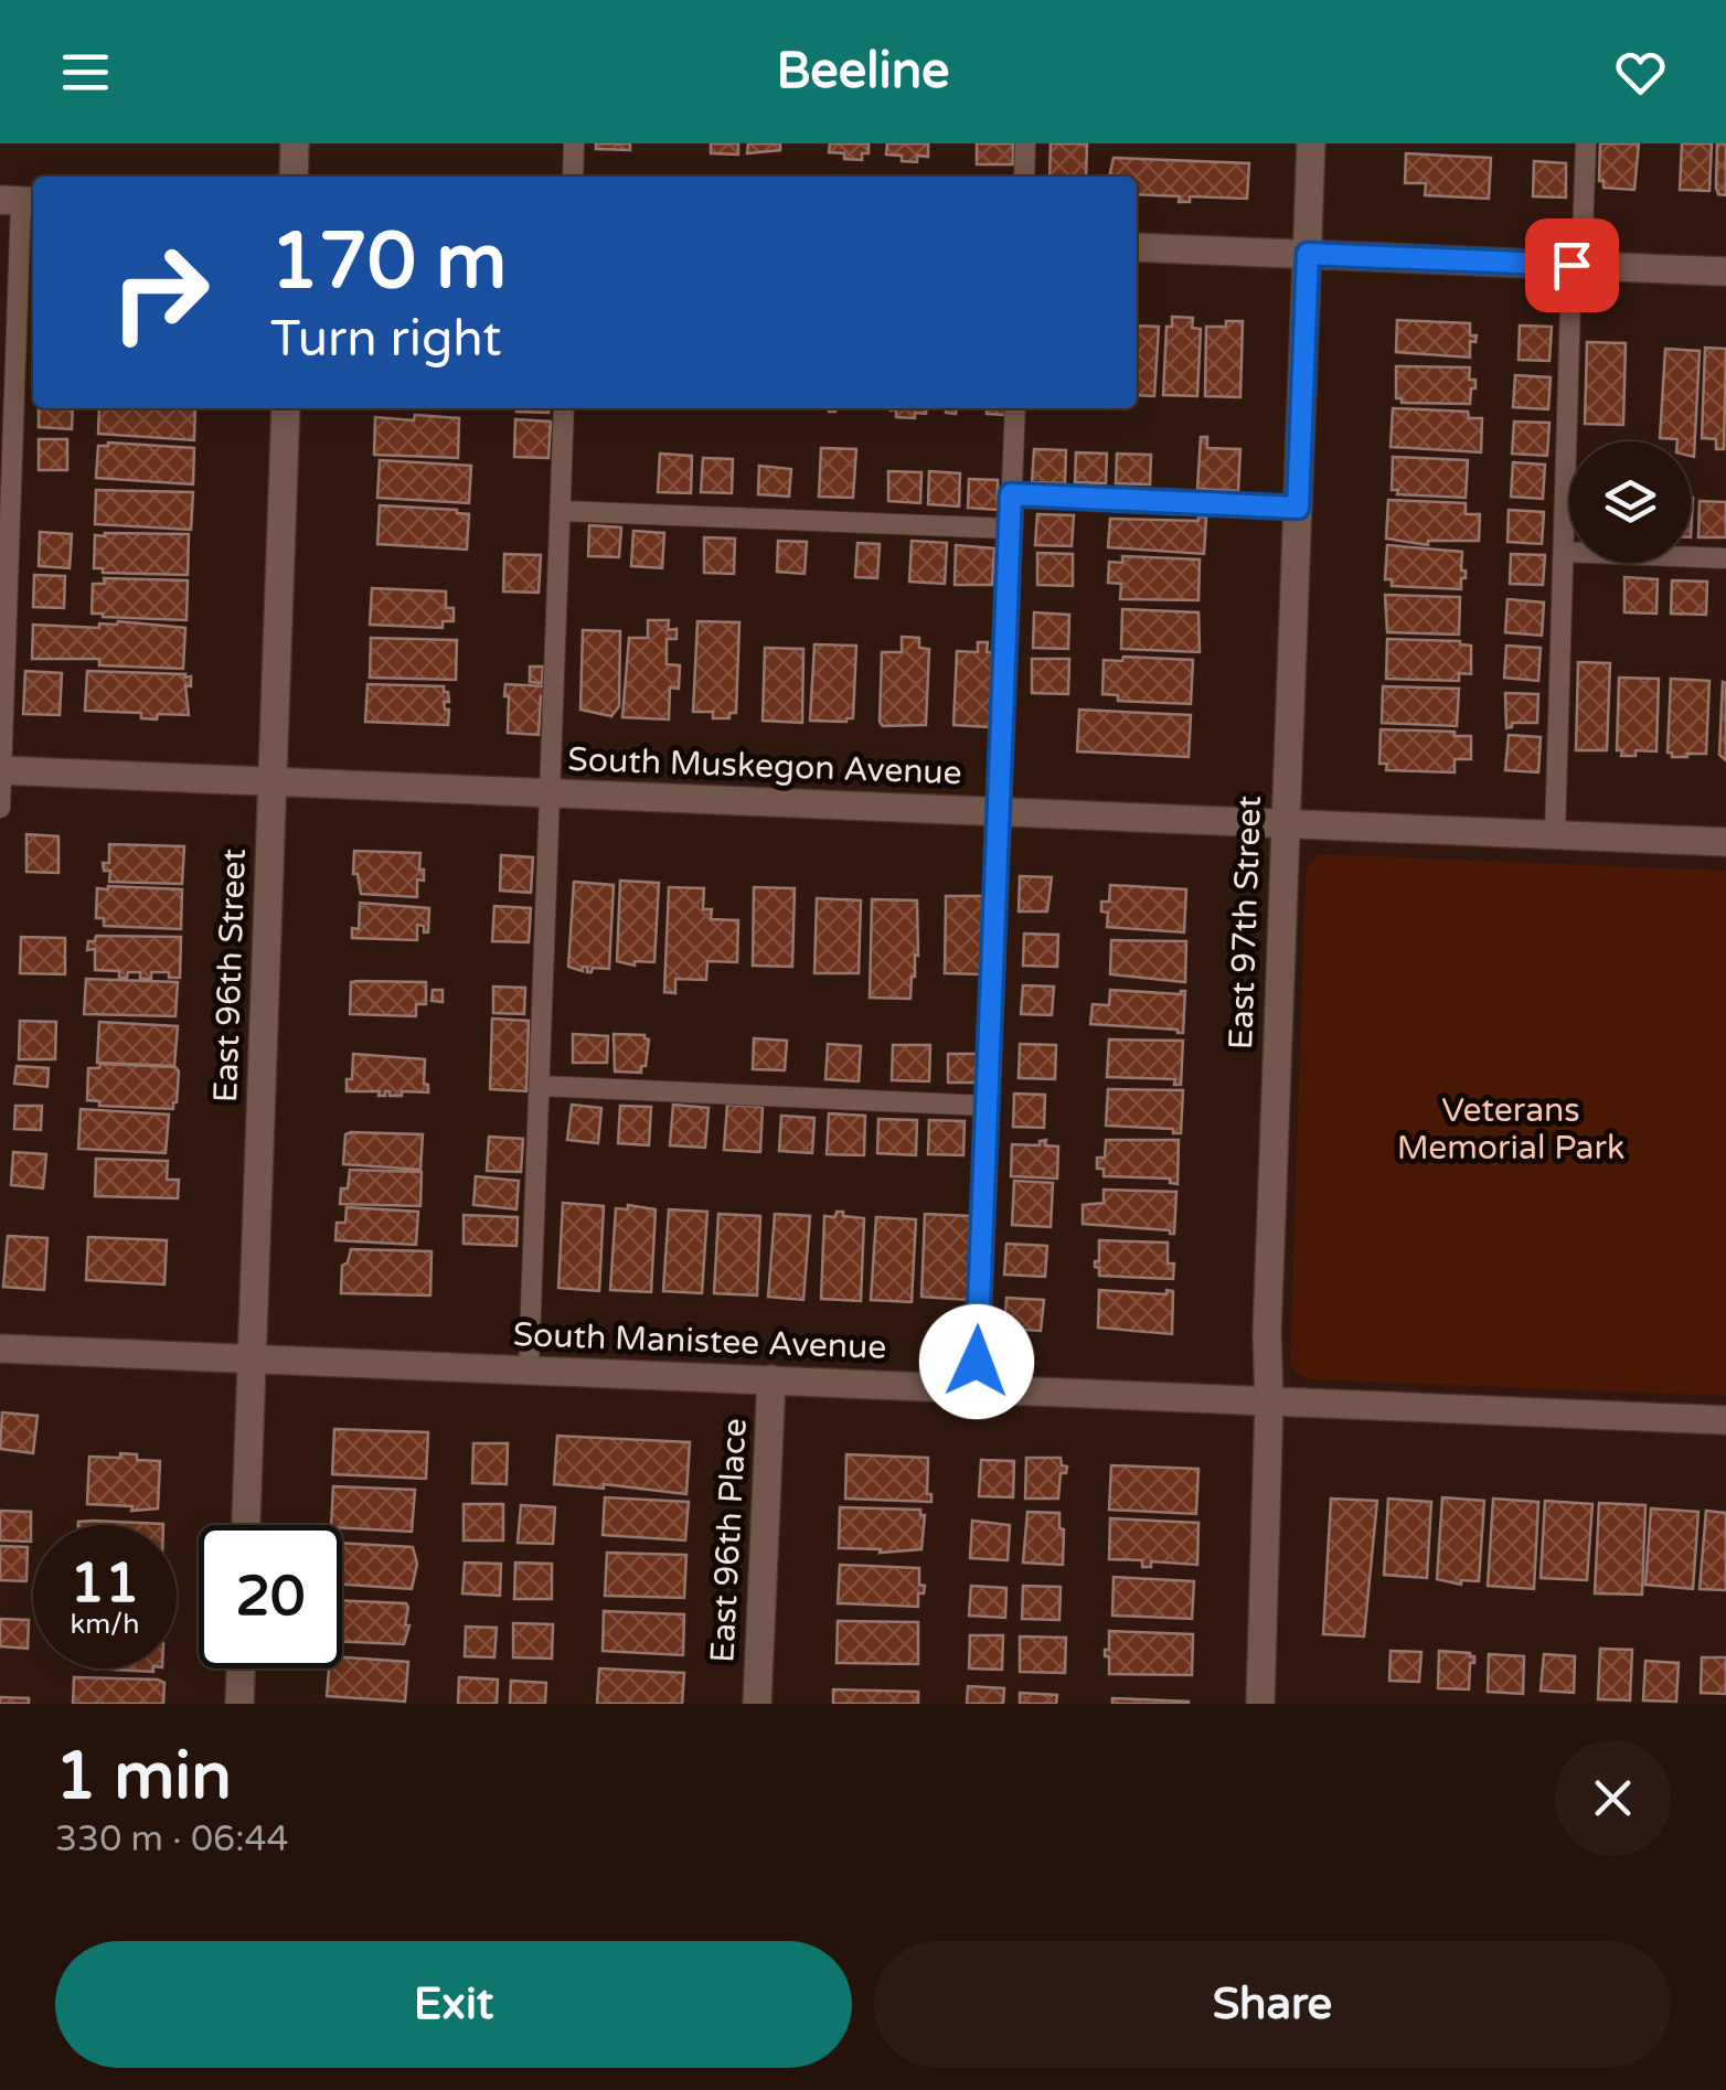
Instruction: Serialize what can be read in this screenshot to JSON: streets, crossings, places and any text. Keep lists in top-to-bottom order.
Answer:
{
  "streets": {
    "street": [
      "South Muskegon Avenue",
      "East 97th Street",
      "East 96th Street",
      "South Manistee Avenue",
      "East 96th Place"
    ]
  },
  "crossings": [
    ["South Muskegon Avenue", "East 97th Street"],
    ["South Muskegon Avenue", "East 96th Street"],
    ["East 97th Street", "South Manistee Avenue"],
    ["East 96th Street", "South Manistee Avenue"],
    ["South Manistee Avenue", "East 96th Place"]
  ],
  "parks": ["Veterans Memorial Park"],
  "page": {
    "header": "Beeline",
    "turn": ["170 m", "Turn right"],
    "speed": "11 km/h",
    "limit": "20",
    "heading": ["1 min", "330 m · 06:44"],
    "buttons": ["Exit", "Share"]
  }
}
